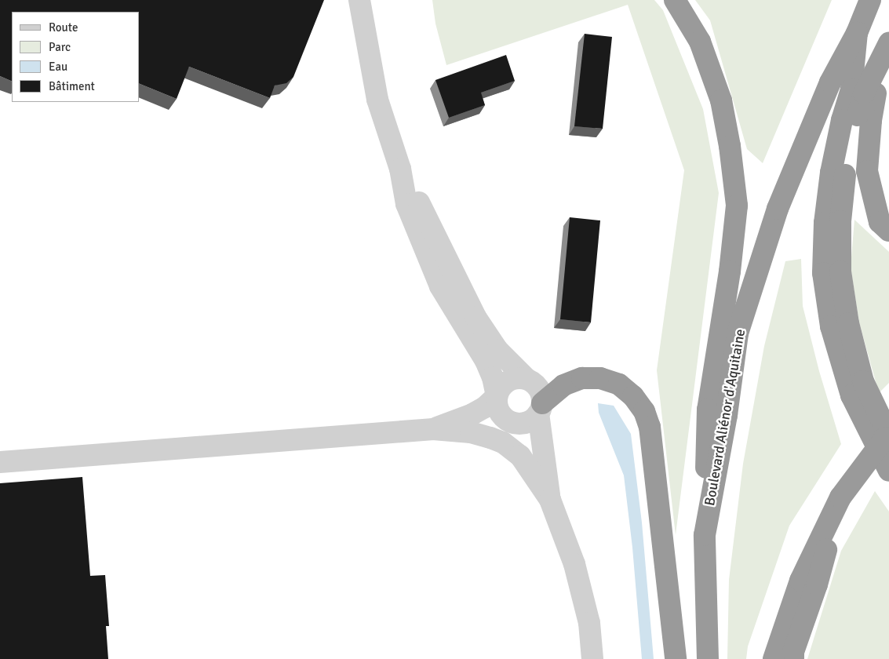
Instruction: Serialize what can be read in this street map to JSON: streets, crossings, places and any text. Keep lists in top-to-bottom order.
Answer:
{
  "streets": {
    "highway": ["Boulevard Aliénor d'Aquitaine"]
  },
  "legend": [
    "Route",
    "Parc",
    "Eau",
    "Bâtiment"
  ]
}
